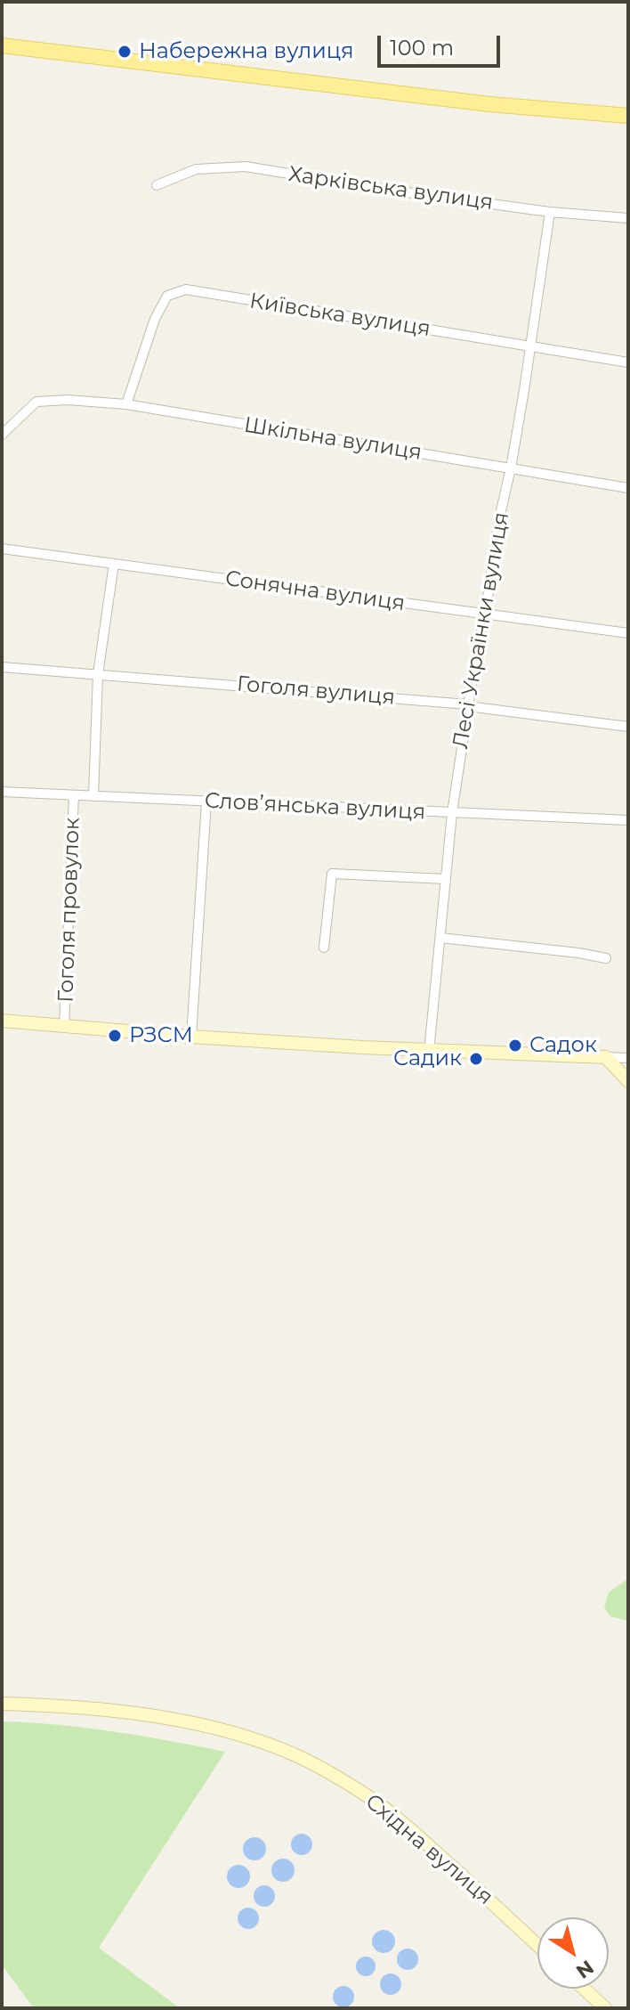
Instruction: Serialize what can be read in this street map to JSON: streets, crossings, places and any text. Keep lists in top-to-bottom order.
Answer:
{
  "streets": {
    "main road": ["Східна вулиця"],
    "street": [
      "Харківська вулиця",
      "Київська вулиця",
      "Шкільна вулиця",
      "Сонячна вулиця",
      "Лесі Українки вулиця",
      "Гоголя вулиця",
      "Слов’янська вулиця",
      "Гоголя провулок"
    ]
  },
  "crossings": [
    ["Харківська вулиця", "Лесі Українки вулиця"],
    ["Київська вулиця", "Шкільна вулиця"],
    ["Київська вулиця", "Лесі Українки вулиця"],
    ["Шкільна вулиця", "Лесі Українки вулиця"],
    ["Сонячна вулиця", "Лесі Українки вулиця"],
    ["Сонячна вулиця", "Гоголя провулок"],
    ["Лесі Українки вулиця", "Гоголя вулиця"],
    ["Лесі Українки вулиця", "Слов’янська вулиця"],
    ["Гоголя вулиця", "Гоголя провулок"],
    ["Слов’янська вулиця", "Гоголя провулок"]
  ],
  "places": [
    "Набережна вулиця",
    "РЗСМ",
    "Садок",
    "Садик"
  ],
  "scale_bar": "100 m",
  "north": "bottom right"
}
